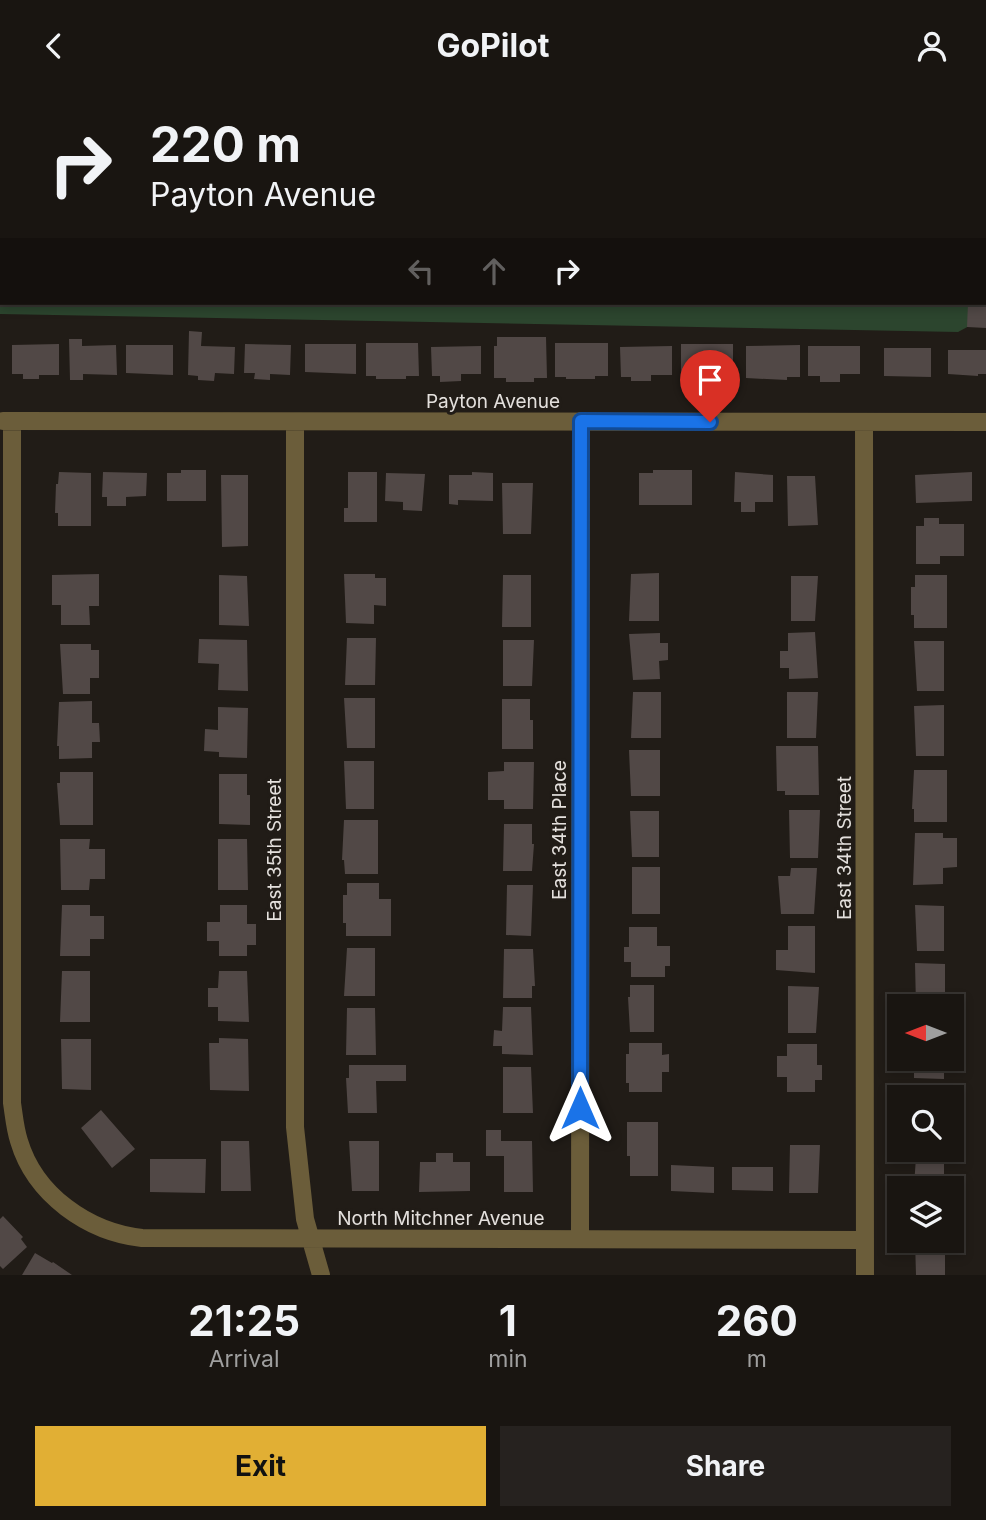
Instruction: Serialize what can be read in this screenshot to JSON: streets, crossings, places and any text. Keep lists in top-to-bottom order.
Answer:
{
  "streets": {
    "street": [
      "Payton Avenue",
      "East 34th Place",
      "East 34th Street",
      "East 35th Street",
      "North Mitchner Avenue"
    ]
  },
  "crossings": [
    ["Payton Avenue", "East 34th Place"],
    ["Payton Avenue", "East 34th Street"],
    ["Payton Avenue", "East 35th Street"],
    ["Payton Avenue", "North Mitchner Avenue"],
    ["East 34th Place", "North Mitchner Avenue"],
    ["East 34th Street", "North Mitchner Avenue"],
    ["East 35th Street", "North Mitchner Avenue"]
  ],
  "north": "left",
  "page": {
    "header": "GoPilot",
    "turn": ["220 m", "Payton Avenue"],
    "eta": [
      "21:25",
      "Arrival",
      "1",
      "min",
      "260",
      "m"
    ],
    "buttons": ["Exit", "Share"]
  }
}
